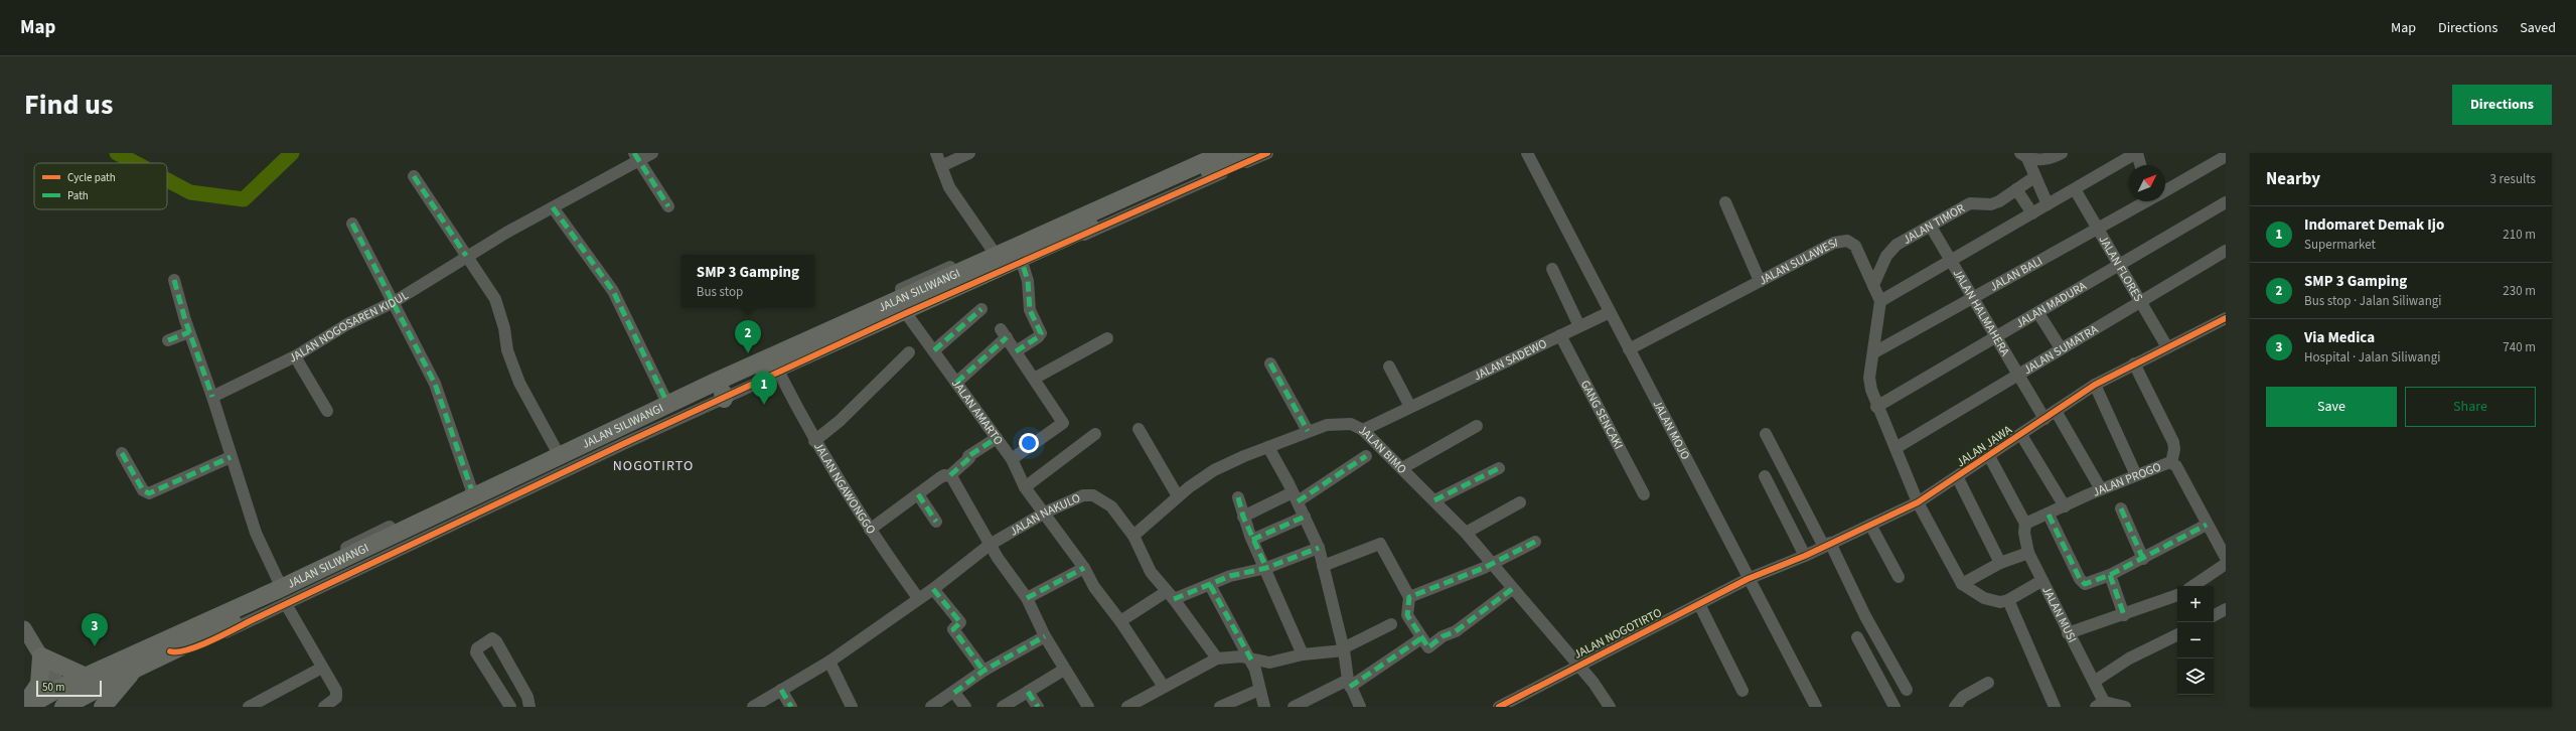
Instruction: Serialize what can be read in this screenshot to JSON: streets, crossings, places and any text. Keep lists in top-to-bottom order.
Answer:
{
  "streets": {
    "highway": ["JALAN SILIWANGI"],
    "street": [
      "JALAN TIMOR",
      "JALAN SULAWESI",
      "JALAN FLORES",
      "JALAN BALI",
      "JALAN MADURA",
      "JALAN HALMAHERA",
      "JALAN NOGOSAREN KIDUL",
      "JALAN SUMATRA",
      "JALAN SADEWO",
      "JALAN AMARTO",
      "GANG SENCAKI",
      "JALAN MOJO",
      "JALAN JAWA",
      "JALAN BIMO",
      "JALAN PROGO",
      "JALAN NGAWONGGO",
      "JALAN NAKULO",
      "JALAN MUSI",
      "JALAN NOGOTIRTO"
    ]
  },
  "crossings": [
    ["JALAN TIMOR", "JALAN SULAWESI"],
    ["JALAN TIMOR", "JALAN HALMAHERA"],
    ["JALAN SULAWESI", "JALAN MOJO"],
    ["JALAN FLORES", "JALAN BALI"],
    ["JALAN FLORES", "JALAN MADURA"],
    ["JALAN FLORES", "JALAN SUMATRA"],
    ["JALAN FLORES", "JALAN JAWA"],
    ["JALAN BALI", "JALAN HALMAHERA"],
    ["JALAN MADURA", "JALAN HALMAHERA"],
    ["JALAN HALMAHERA", "JALAN SUMATRA"],
    ["JALAN HALMAHERA", "JALAN JAWA"],
    ["JALAN SADEWO", "GANG SENCAKI"],
    ["JALAN SADEWO", "JALAN MOJO"],
    ["JALAN SADEWO", "JALAN BIMO"],
    ["JALAN AMARTO", "JALAN NAKULO"],
    ["JALAN MOJO", "JALAN JAWA"],
    ["JALAN MOJO", "JALAN NOGOTIRTO"],
    ["JALAN JAWA", "JALAN NOGOTIRTO"],
    ["JALAN BIMO", "JALAN NAKULO"],
    ["JALAN BIMO", "JALAN NOGOTIRTO"],
    ["JALAN PROGO", "JALAN MUSI"],
    ["JALAN NGAWONGGO", "JALAN NAKULO"]
  ],
  "districts": ["NOGOTIRTO"],
  "legend": ["Cycle path", "Path"],
  "scale_bar": "50 m",
  "north": "top right",
  "page": {
    "header": "Map",
    "nav": ["Map", "Directions", "Saved"],
    "title": "Find us",
    "buttons": [
      "Directions",
      ["Save", "Share"]
    ],
    "heading": ["Nearby", "3 results"],
    "list": [
      {
        "mark": "1",
        "name": "Indomaret Demak Ijo",
        "note": "Supermarket",
        "value": "210 m"
      },
      {
        "mark": "2",
        "name": "SMP 3 Gamping",
        "note": "Bus stop · Jalan Siliwangi",
        "value": "230 m"
      },
      {
        "mark": "3",
        "name": "Via Medica",
        "note": "Hospital · Jalan Siliwangi",
        "value": "740 m"
      }
    ],
    "popup": ["SMP 3 Gamping", "Bus stop"],
    "pins": ["2", "1", "3"],
    "map_buttons": ["+", "−"],
    "scale": "50 m"
  }
}
